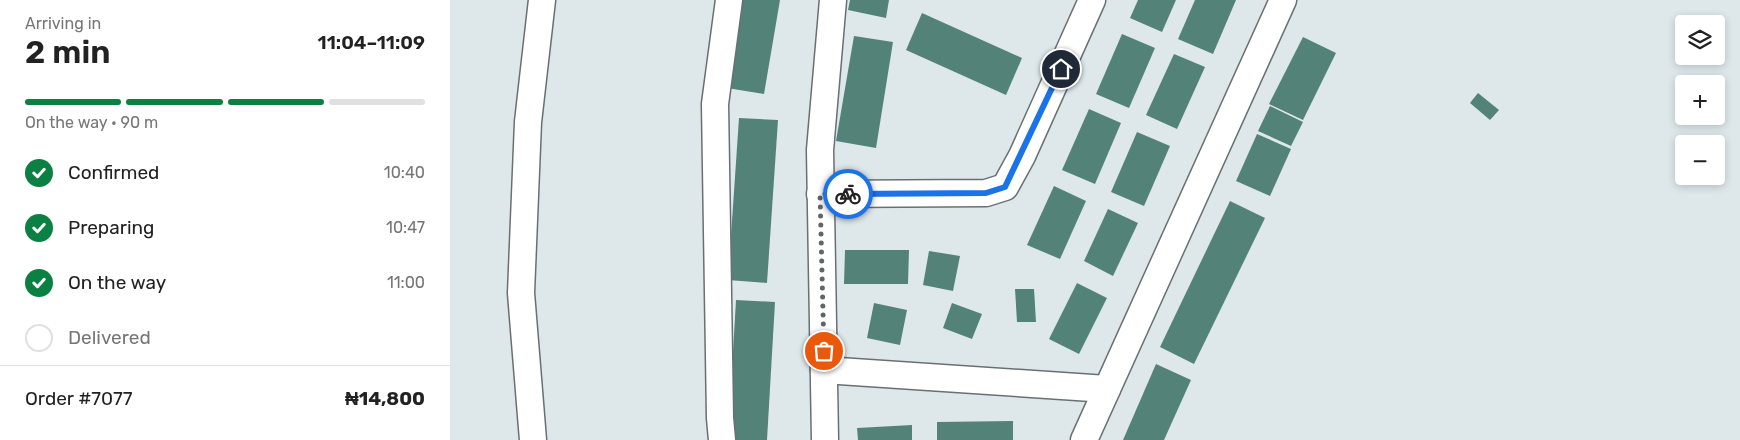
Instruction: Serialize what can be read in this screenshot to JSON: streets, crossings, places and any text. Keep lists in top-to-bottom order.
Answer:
{
  "page": {
    "heading": ["2 min", "Arriving in", "11:04–11:09"],
    "panel": ["Order #7077", "₦14,800"],
    "map_buttons": ["+", "−"],
    "bar": "On the way · 90 m",
    "list": [
      ["Confirmed", "10:40"],
      ["Preparing", "10:47"],
      ["On the way", "11:00"],
      "Delivered"
    ]
  }
}
